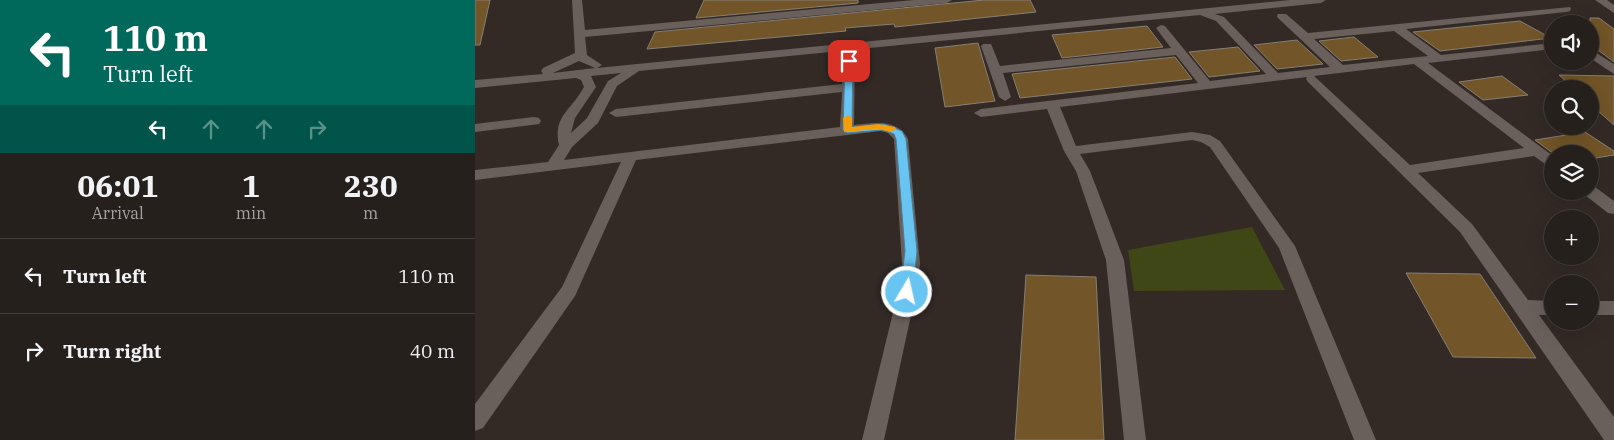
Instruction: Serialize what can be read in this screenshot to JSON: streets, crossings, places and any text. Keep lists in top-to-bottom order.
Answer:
{
  "page": {
    "turn": ["110 m", "Turn left"],
    "map_buttons": ["+", "−"],
    "eta": [
      "06:01",
      "Arrival",
      "1",
      "min",
      "230",
      "m"
    ],
    "list": [
      {
        "name": "Turn left",
        "value": "110 m"
      },
      {
        "name": "Turn right",
        "value": "40 m"
      }
    ]
  }
}
